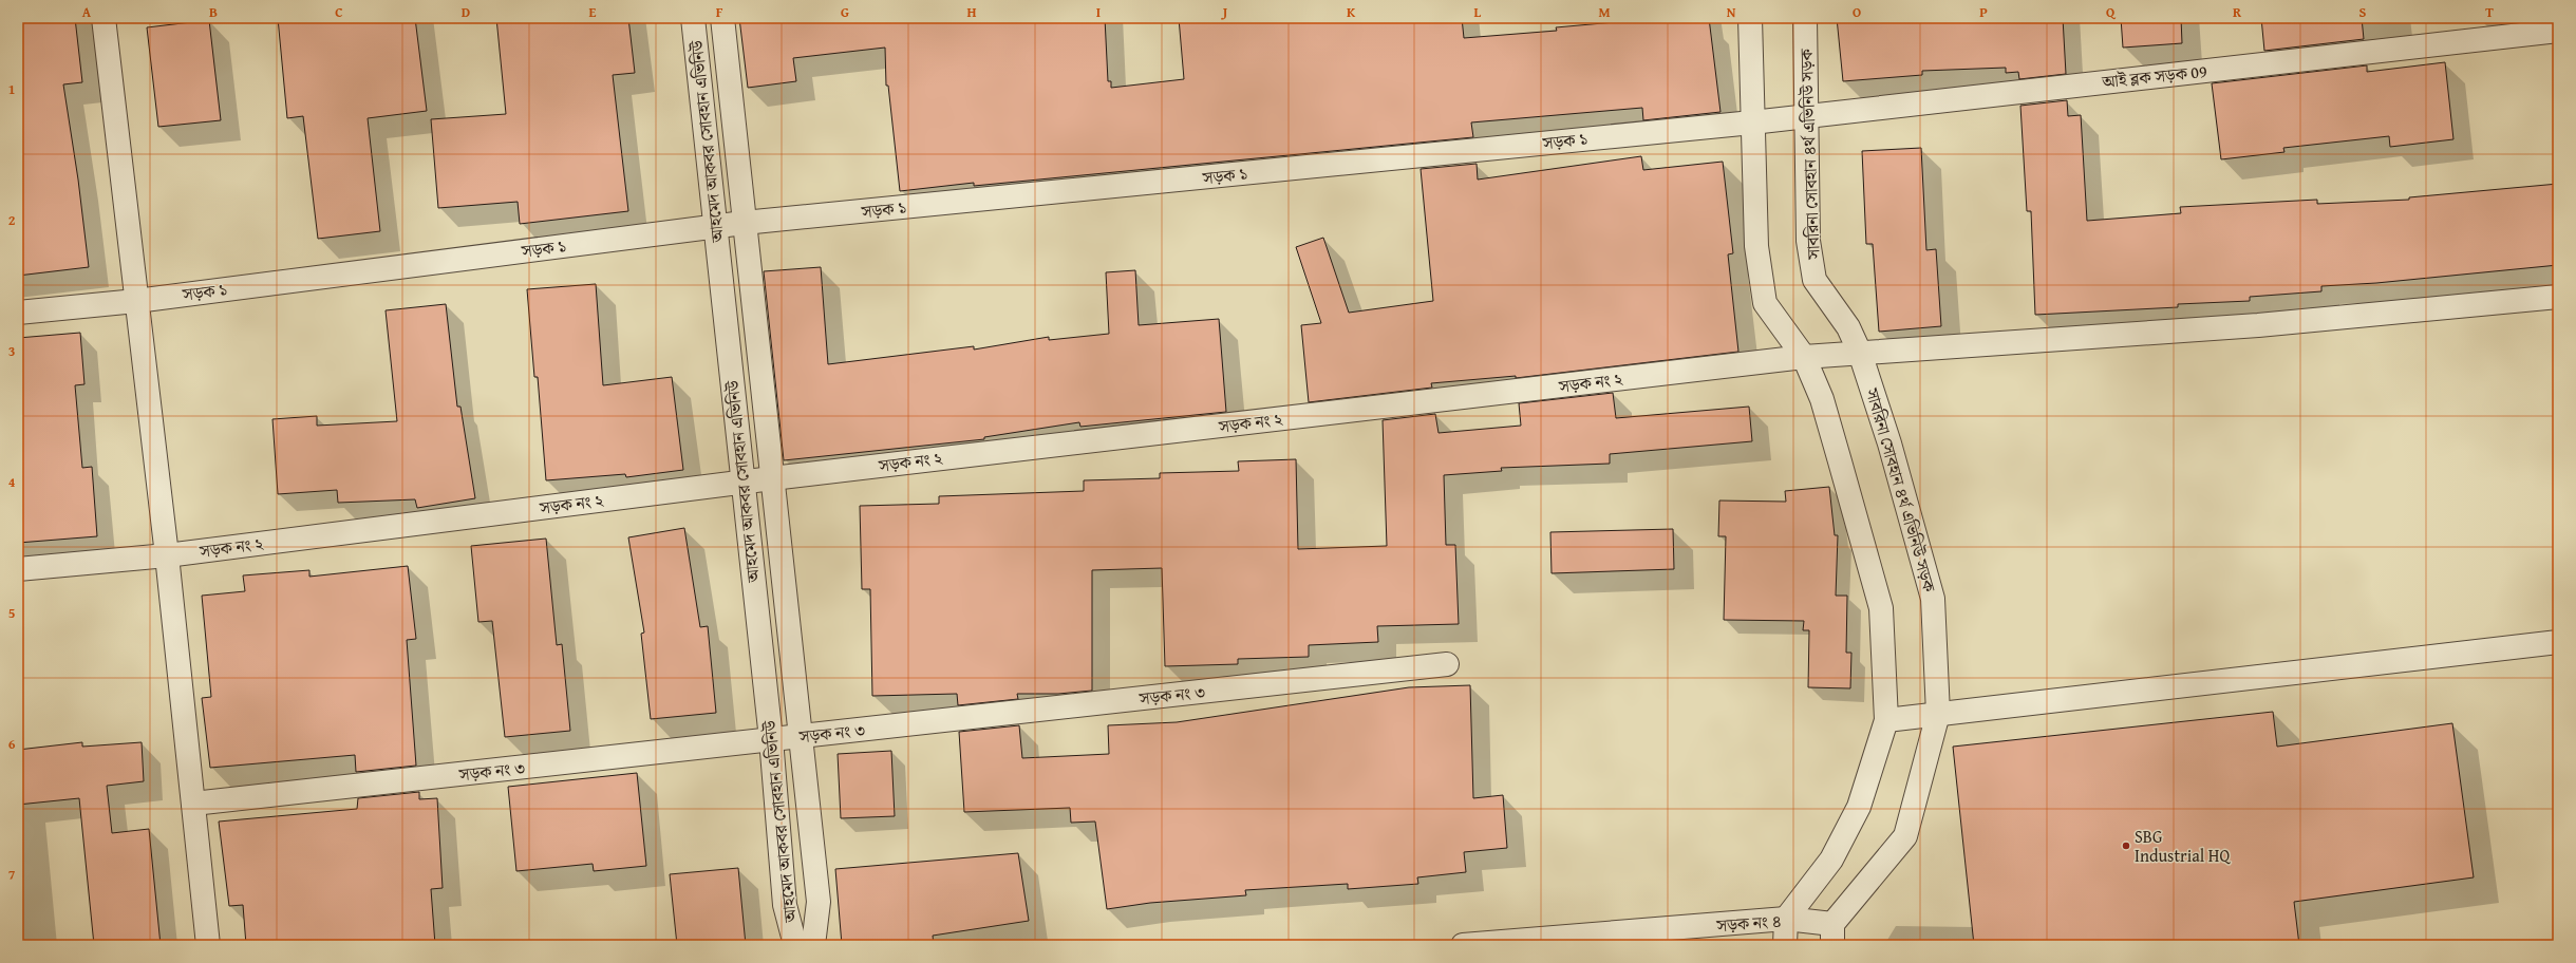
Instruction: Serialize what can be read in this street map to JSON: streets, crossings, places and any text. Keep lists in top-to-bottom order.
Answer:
{
  "streets": {
    "street": [
      "আই ব্লক সড়ক 09",
      "সড়ক ১",
      "আহমেদ আকবর সোবহান এভিনিউ",
      "সাবরিনা সোবহান ৪র্থ এভিনিউ সড়ক",
      "সড়ক নং ২",
      "সড়ক নং ৩",
      "সড়ক নং ৪"
    ]
  },
  "crossings": [
    ["আই ব্লক সড়ক 09", "সড়ক ১"],
    ["আই ব্লক সড়ক 09", "সাবরিনা সোবহান ৪র্থ এভিনিউ সড়ক"],
    ["সড়ক ১", "আহমেদ আকবর সোবহান এভিনিউ"],
    ["আহমেদ আকবর সোবহান এভিনিউ", "সড়ক নং ২"],
    ["আহমেদ আকবর সোবহান এভিনিউ", "সড়ক নং ৩"],
    ["সাবরিনা সোবহান ৪র্থ এভিনিউ সড়ক", "সড়ক নং ২"],
    ["সাবরিনা সোবহান ৪র্থ এভিনিউ সড়ক", "সড়ক নং ৪"]
  ],
  "places": ["SBG Industrial HQ"],
  "grid": {
    "columns": [
      "A",
      "B",
      "C",
      "D",
      "E",
      "F",
      "G",
      "H",
      "I",
      "J",
      "K",
      "L",
      "M",
      "N",
      "O",
      "P",
      "Q",
      "R",
      "S",
      "T"
    ],
    "rows": [
      "1",
      "2",
      "3",
      "4",
      "5",
      "6",
      "7"
    ]
  }
}
